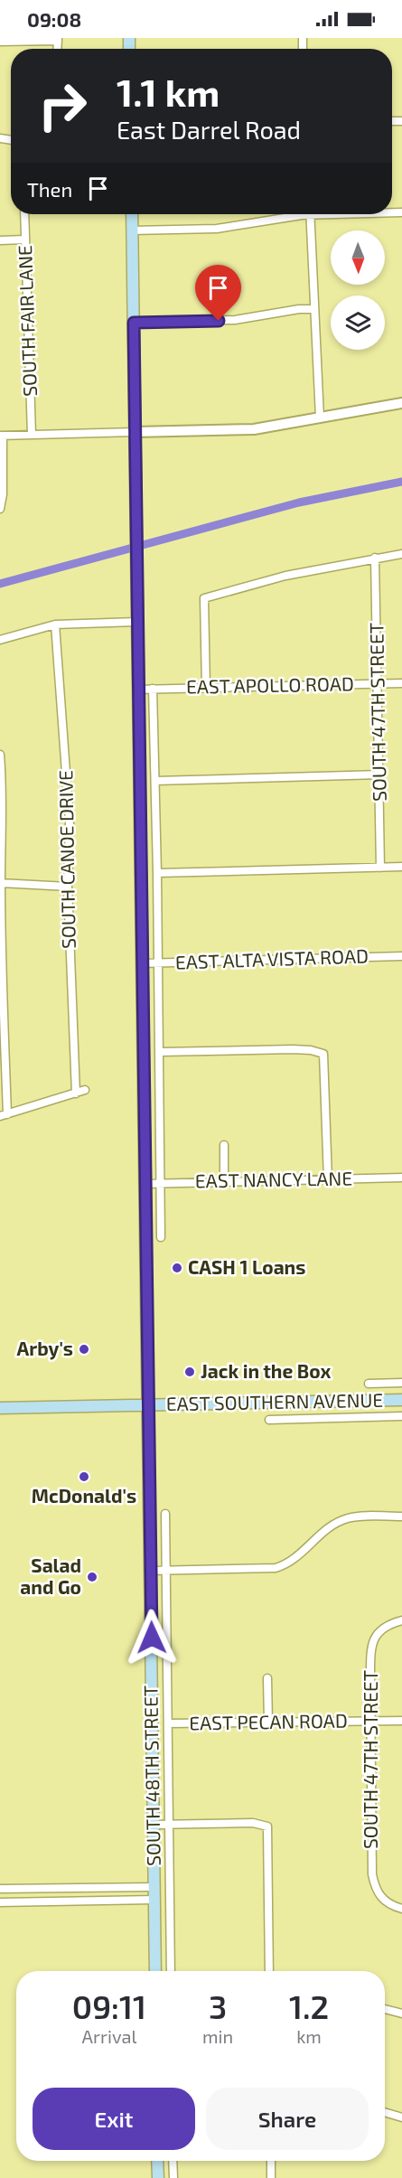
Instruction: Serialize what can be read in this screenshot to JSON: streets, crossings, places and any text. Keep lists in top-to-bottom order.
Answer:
{
  "streets": {
    "main road": ["EAST SOUTHERN AVENUE", "SOUTH 48TH STREET"],
    "street": [
      "SOUTH FAIR LANE",
      "EAST APOLLO ROAD",
      "SOUTH 47TH STREET",
      "SOUTH CANOE DRIVE",
      "EAST ALTA VISTA ROAD",
      "EAST NANCY LANE",
      "EAST PECAN ROAD"
    ]
  },
  "crossings": [
    ["EAST APOLLO ROAD", "SOUTH 47TH STREET"],
    ["EAST APOLLO ROAD", "SOUTH 48TH STREET"],
    ["SOUTH 47TH STREET", "EAST PECAN ROAD"],
    ["EAST ALTA VISTA ROAD", "SOUTH 48TH STREET"],
    ["EAST NANCY LANE", "SOUTH 48TH STREET"],
    ["EAST SOUTHERN AVENUE", "SOUTH 48TH STREET"],
    ["EAST PECAN ROAD", "SOUTH 48TH STREET"]
  ],
  "places": [
    "CASH 1 Loans",
    "Arby's",
    "Jack in the Box",
    "McDonald's",
    "Salad and Go"
  ],
  "north": "bottom",
  "page": {
    "status": "09:08",
    "turn": ["1.1 km", "East Darrel Road"],
    "then": "Then",
    "eta": [
      "09:11",
      "Arrival",
      "3",
      "min",
      "1.2",
      "km"
    ],
    "buttons": ["Exit", "Share"]
  }
}
